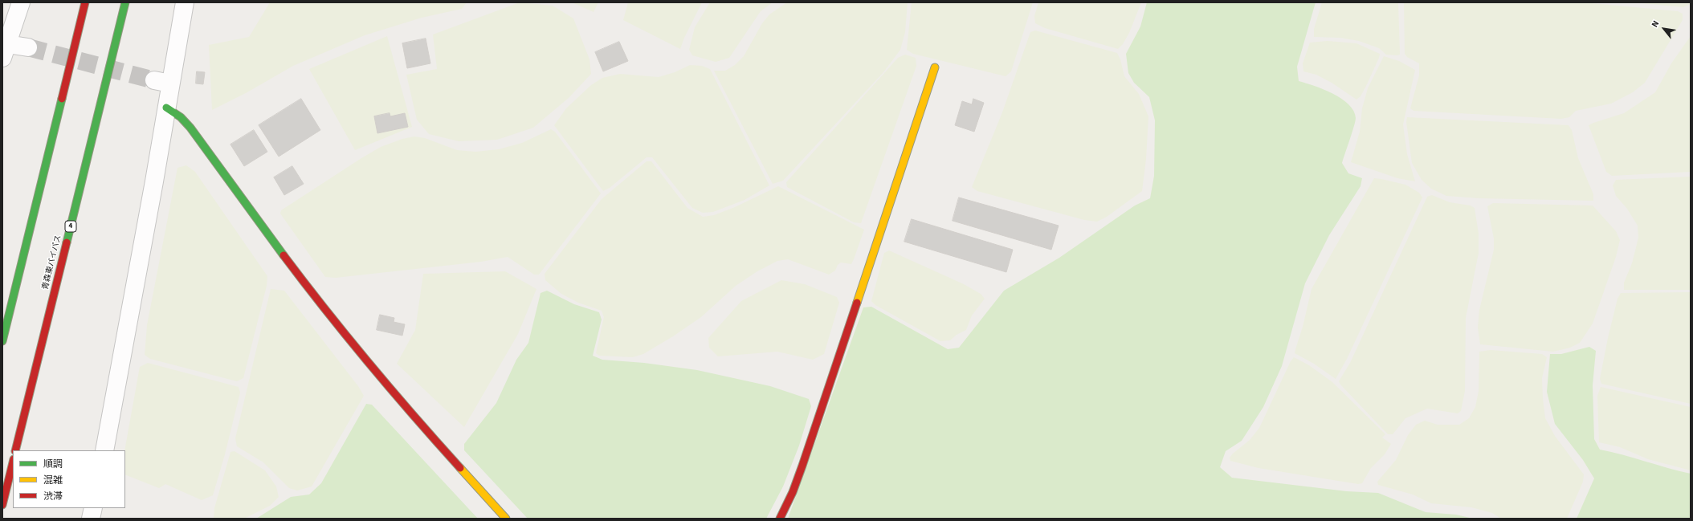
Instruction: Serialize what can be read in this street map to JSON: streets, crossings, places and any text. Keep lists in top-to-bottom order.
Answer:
{
  "streets": {
    "main road": ["4", "青森東バイパス"]
  },
  "legend": ["順調", "混雑", "渋滞"],
  "north": "top left"
}
